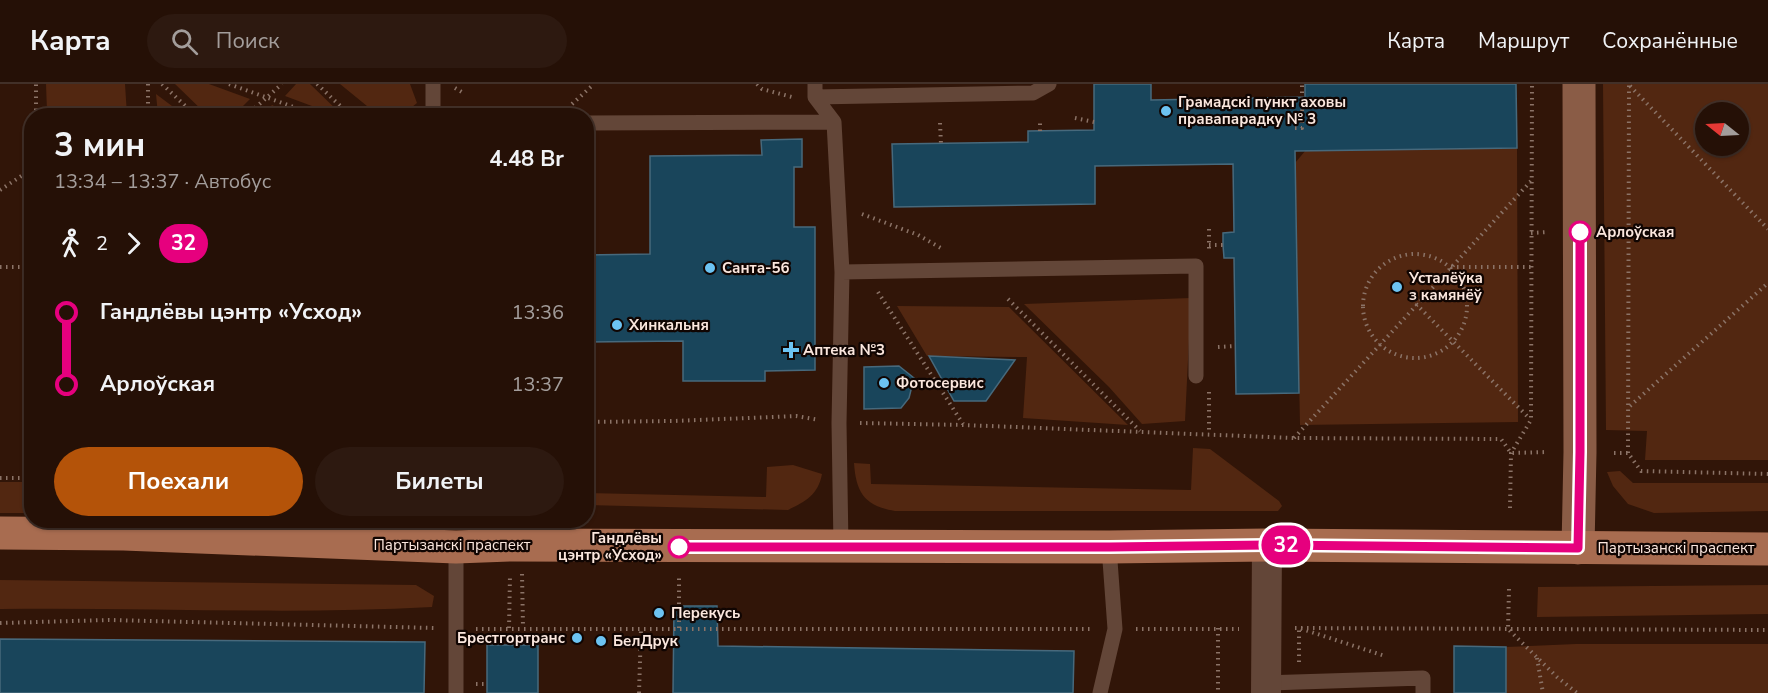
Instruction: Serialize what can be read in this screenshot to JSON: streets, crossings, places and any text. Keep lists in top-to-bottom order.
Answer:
{
  "streets": {
    "main road": ["Партызанскі праспект"]
  },
  "places": {
    "other": [
      "Грамадскі пункт аховы правапарадку № 3",
      "Арлоўская",
      "Санта-56",
      "Усталёўка з камянёў",
      "Хинкальня",
      "Фотосервис",
      "Гандлёвы цэнтр «Усход»",
      "Перекусь",
      "Брестгортранс",
      "БелДрук"
    ],
    "health": ["Аптека №3"]
  },
  "lines": ["bus line 32"],
  "north": "left",
  "page": {
    "header": "Карта",
    "search": "Поиск",
    "nav": ["Карта", "Маршрут", "Сохранённые"],
    "on_map": "32",
    "heading": ["3 мин", "13:34 – 13:37 · Автобус", "4.48 Br"],
    "legs": ["2", "32"],
    "list": [
      {
        "name": "Гандлёвы цэнтр «Усход»",
        "value": "13:36"
      },
      {
        "name": "Арлоўская",
        "value": "13:37"
      }
    ],
    "buttons": ["Поехали", "Билеты"]
  }
}
